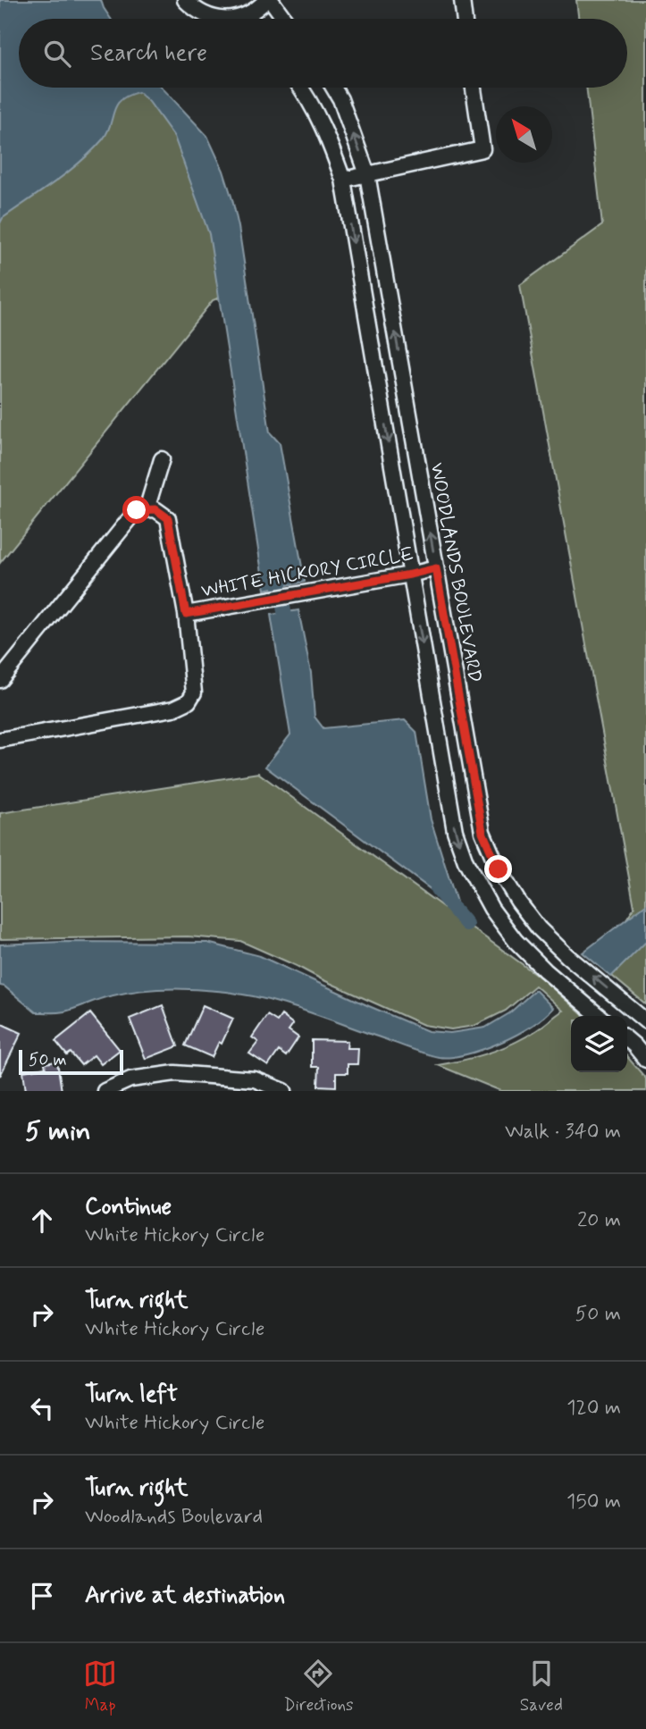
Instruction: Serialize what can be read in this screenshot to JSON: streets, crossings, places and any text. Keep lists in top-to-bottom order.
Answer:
{
  "streets": {
    "street": ["WHITE HICKORY CIRCLE", "WOODLANDS BOULEVARD"]
  },
  "crossings": [
    ["WHITE HICKORY CIRCLE", "WOODLANDS BOULEVARD"]
  ],
  "scale_bar": "50 m",
  "north": "top left",
  "page": {
    "search": "Search here",
    "scale": "50 m",
    "heading": ["5 min", "Walk · 340 m"],
    "list": [
      ["Continue", "White Hickory Circle", "20 m"],
      ["Turn right", "White Hickory Circle", "50 m"],
      ["Turn left", "White Hickory Circle", "120 m"],
      ["Turn right", "Woodlands Boulevard", "150 m"],
      "Arrive at destination"
    ],
    "nav": ["Map", "Directions", "Saved"]
  }
}
